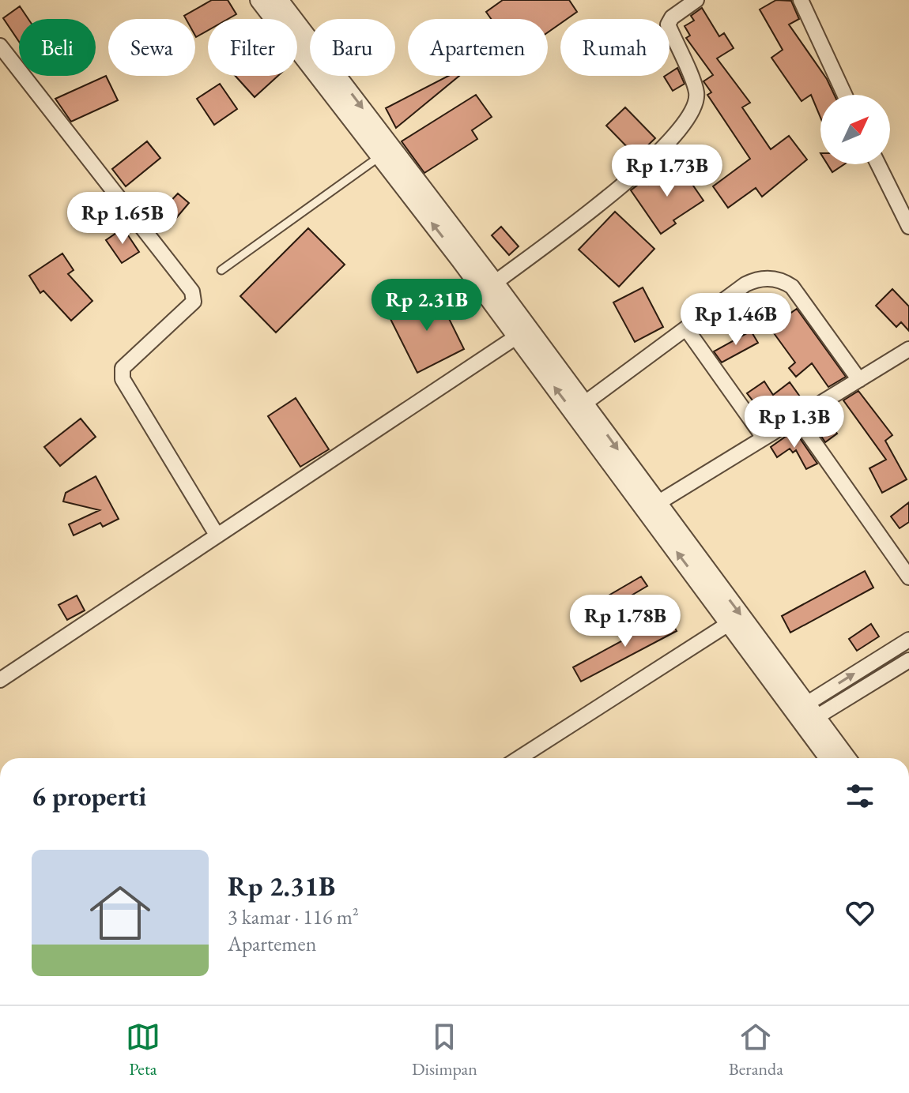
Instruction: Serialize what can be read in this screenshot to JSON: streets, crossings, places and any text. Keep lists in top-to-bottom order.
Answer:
{
  "north": "top right",
  "page": {
    "chip": [
      "Beli",
      "Sewa",
      "Filter",
      "Baru",
      "Apartemen",
      "Rumah"
    ],
    "price": [
      "Rp 1.73B",
      "Rp 1.65B",
      "Rp 2.31B",
      "Rp 1.46B",
      "Rp 1.3B",
      "Rp 1.78B"
    ],
    "heading": "6 properti",
    "list": [
      {
        "name": "Rp 2.31B",
        "note": "3 kamar · 116 m² · Apartemen"
      }
    ],
    "tabs": ["Peta", "Disimpan", "Beranda"]
  }
}
